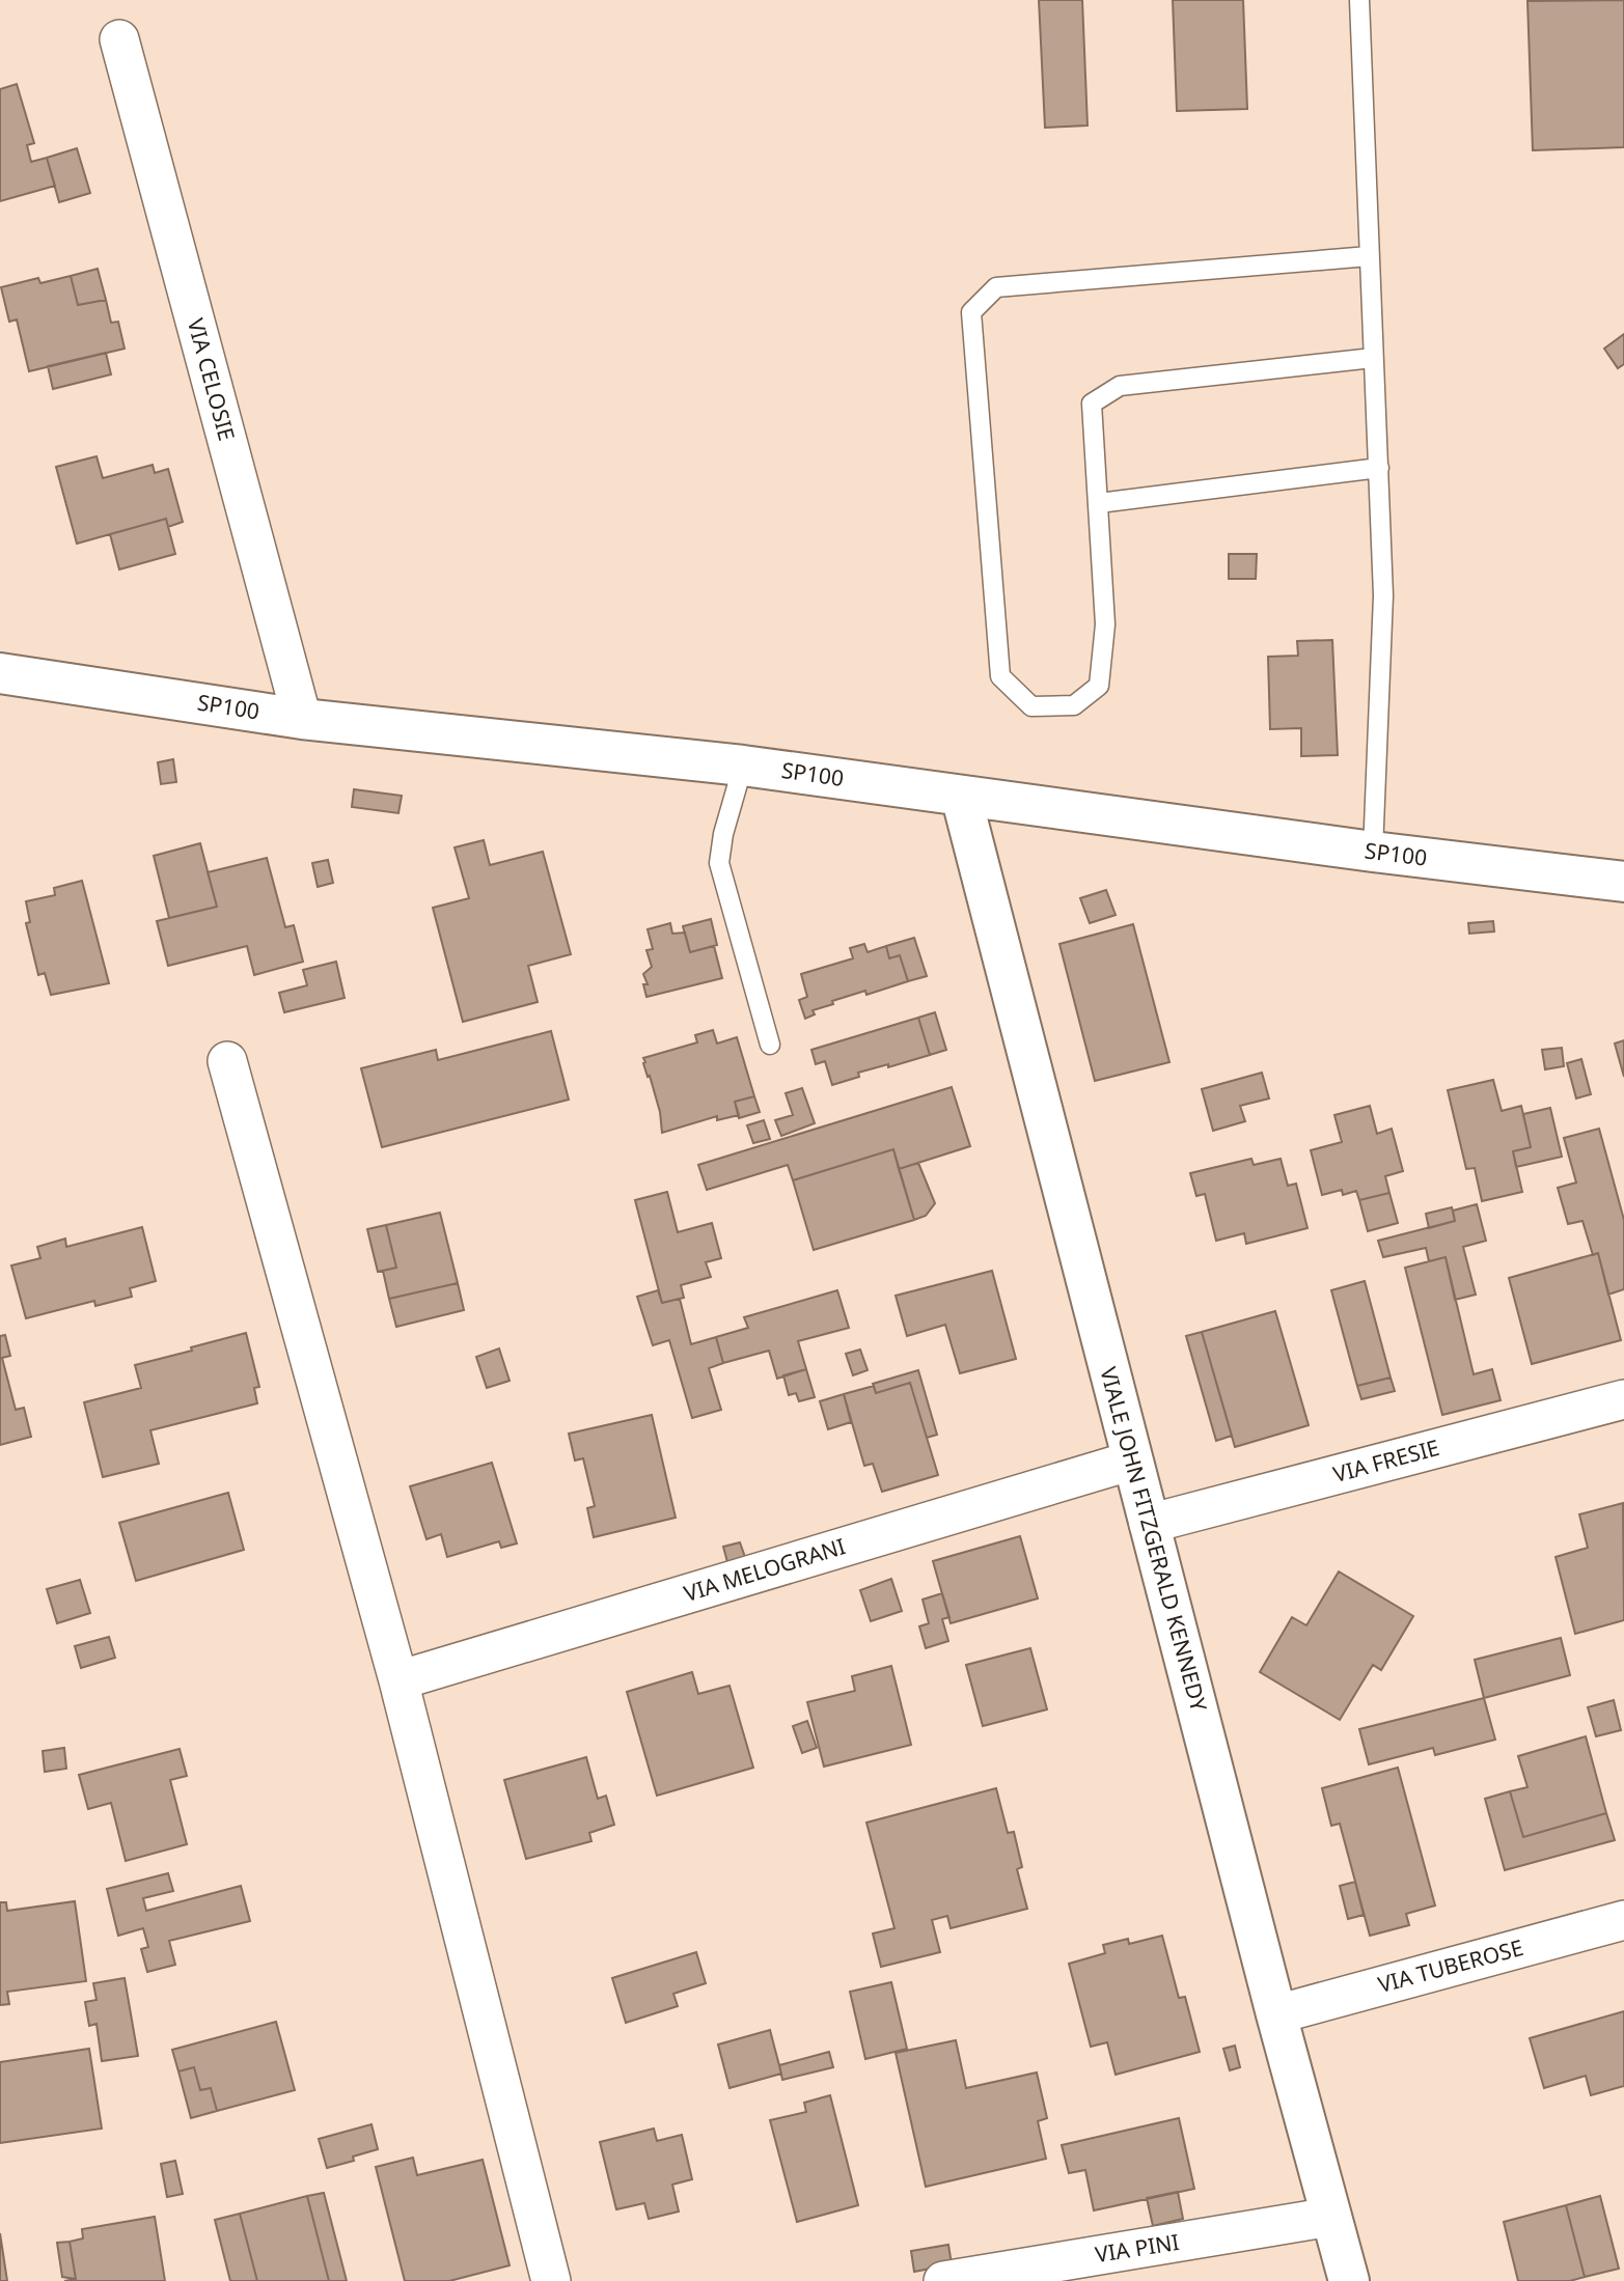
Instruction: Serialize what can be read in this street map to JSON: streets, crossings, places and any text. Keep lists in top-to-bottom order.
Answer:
{
  "streets": {
    "main road": ["SP100", "VIALE JOHN FITZGERALD KENNEDY"],
    "street": [
      "VIA CELOSIE",
      "VIA FRESIE",
      "VIA MELOGRANI",
      "VIA TUBEROSE",
      "VIA PINI"
    ]
  },
  "crossings": [
    ["VIA CELOSIE", "SP100"],
    ["SP100", "VIALE JOHN FITZGERALD KENNEDY"],
    ["VIA FRESIE", "VIALE JOHN FITZGERALD KENNEDY"],
    ["VIALE JOHN FITZGERALD KENNEDY", "VIA MELOGRANI"],
    ["VIALE JOHN FITZGERALD KENNEDY", "VIA TUBEROSE"],
    ["VIALE JOHN FITZGERALD KENNEDY", "VIA PINI"]
  ]
}
